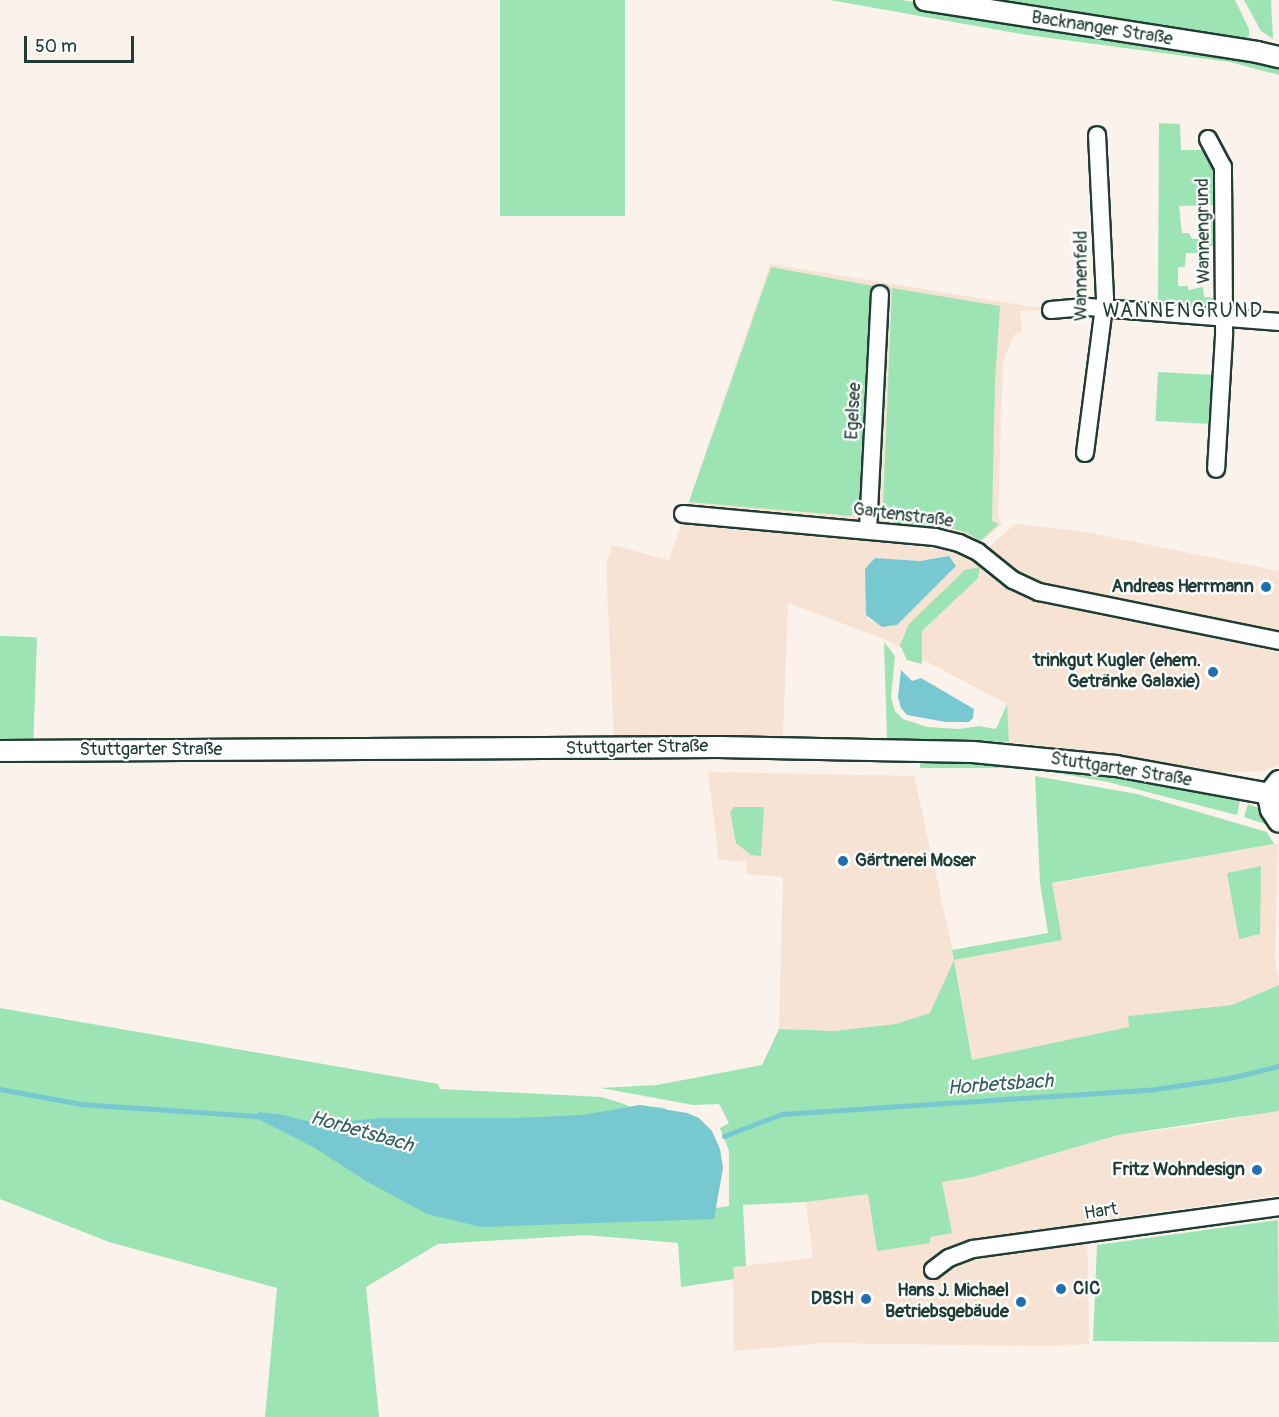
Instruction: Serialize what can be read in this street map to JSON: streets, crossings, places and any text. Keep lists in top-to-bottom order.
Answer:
{
  "streets": {
    "street": [
      "Backnanger Straße",
      "Wannengrund",
      "Wannenfeld",
      "Egelsee",
      "Gartenstraße",
      "Stuttgarter Straße",
      "Hart"
    ]
  },
  "crossings": [
    ["Egelsee", "Gartenstraße"]
  ],
  "districts": ["WANNENGRUND"],
  "water": ["Horbetsbach"],
  "places": [
    "Andreas Herrmann",
    "trinkgut Kugler (ehem. Getränke Galaxie)",
    "Gärtnerei Moser",
    "Fritz Wohndesign",
    "CIC",
    "DBSH",
    "Hans J. Michael Betriebsgebäude"
  ],
  "scale_bar": "50 m"
}
